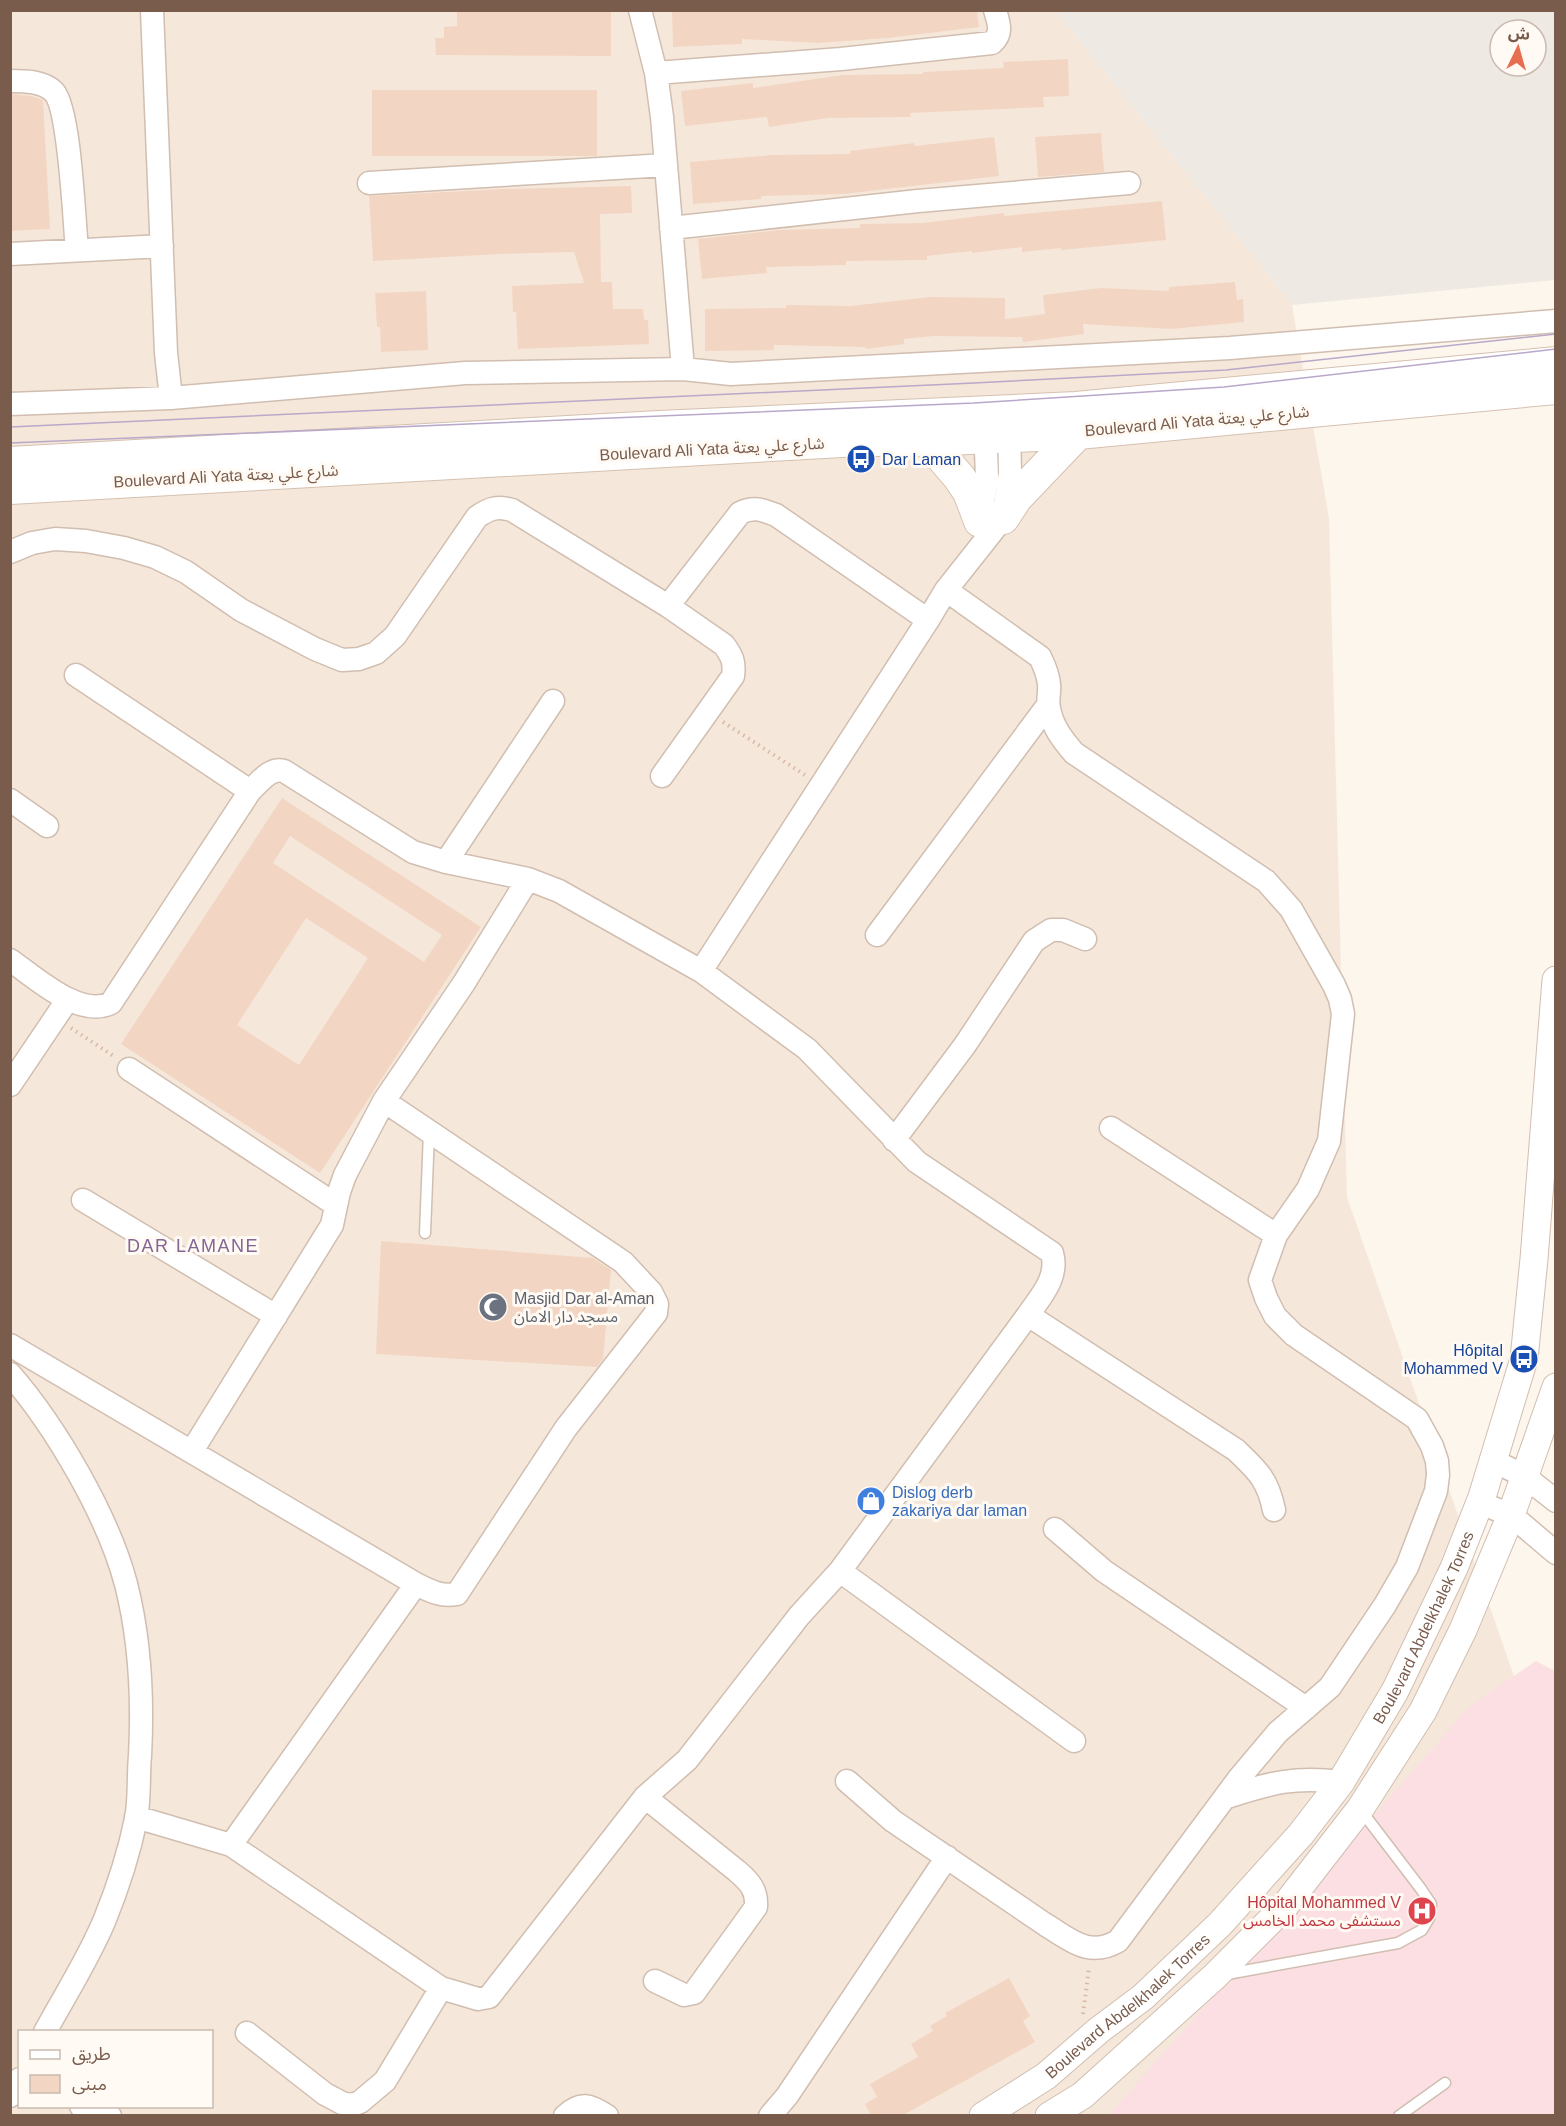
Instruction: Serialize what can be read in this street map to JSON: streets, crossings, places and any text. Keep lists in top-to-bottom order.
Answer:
{
  "streets": {
    "main road": ["Boulevard Ali Yata شارع علي يعتة"],
    "street": ["Boulevard Abdelkhalek Torres"]
  },
  "districts": ["DAR LAMANE"],
  "places": {
    "bus stop": ["Dar Laman", "Hôpital Mohammed V"],
    "mosque": ["Masjid Dar al-Aman مسجد دار الامان"],
    "shop": ["Dislog derb zakariya dar laman"],
    "hospital": ["Hôpital Mohammed V مستشفى محمد الخامس"]
  },
  "legend": ["طريق", "مبنى"],
  "north": "top"
}
